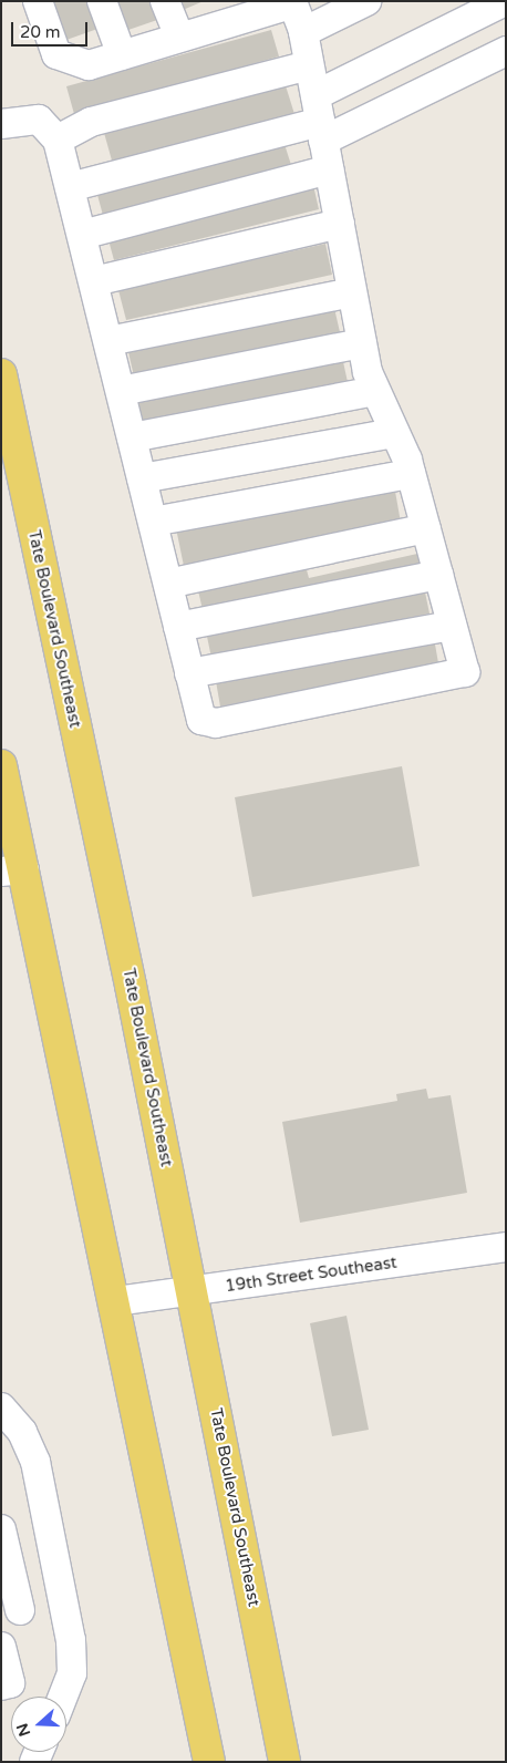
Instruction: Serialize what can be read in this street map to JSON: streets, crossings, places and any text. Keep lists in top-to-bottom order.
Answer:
{
  "streets": {
    "main road": ["Tate Boulevard Southeast"],
    "street": ["19th Street Southeast"]
  },
  "crossings": [
    ["Tate Boulevard Southeast", "19th Street Southeast"]
  ],
  "scale_bar": "20 m",
  "north": "left"
}
